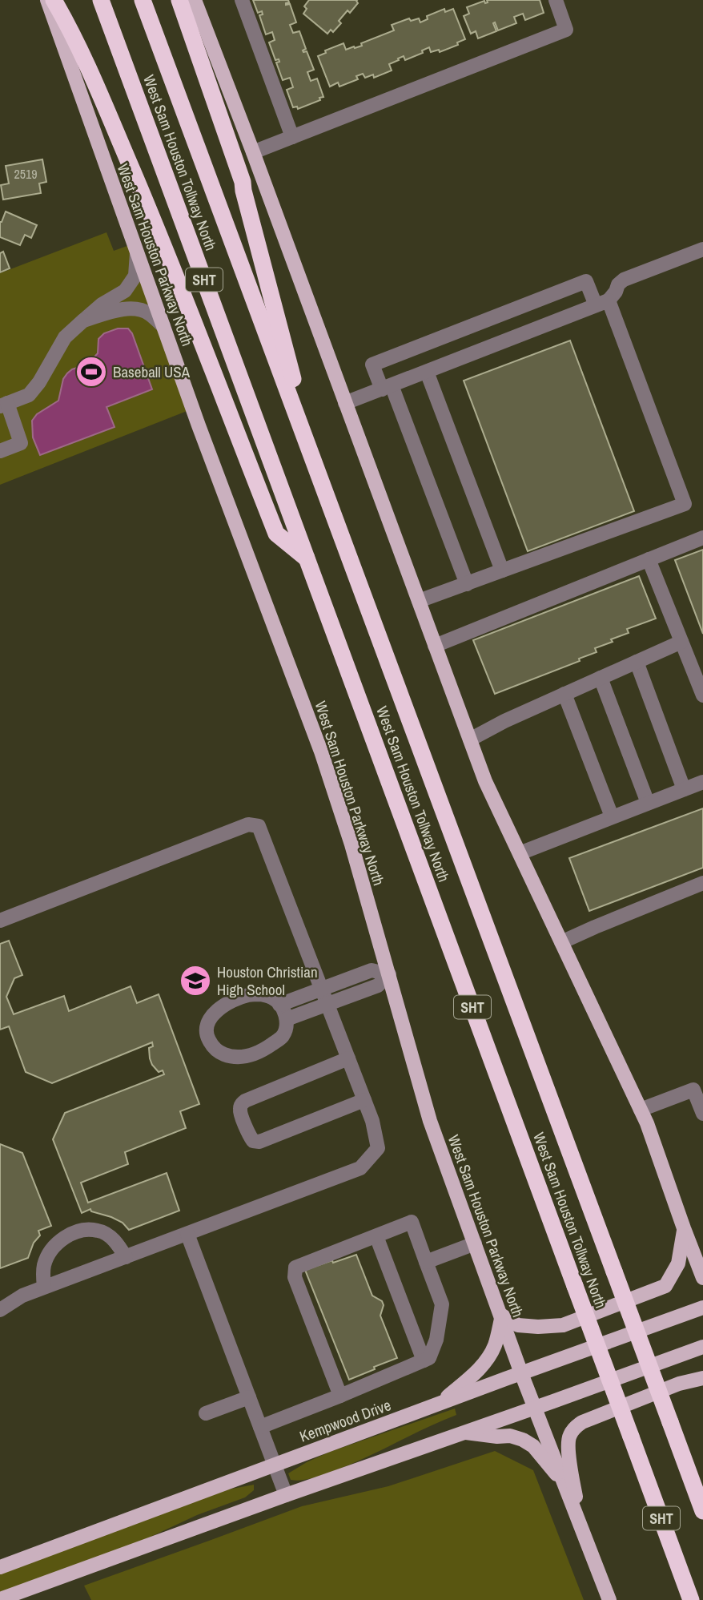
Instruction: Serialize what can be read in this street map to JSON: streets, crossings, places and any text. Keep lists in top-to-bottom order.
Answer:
{
  "streets": {
    "highway": ["West Sam Houston Tollway North", "SHT"],
    "main road": ["West Sam Houston Parkway North", "Kempwood Drive"]
  },
  "crossings": [
    ["West Sam Houston Parkway North", "Kempwood Drive"]
  ],
  "places": {
    "sports": ["Baseball USA"],
    "school or university": ["Houston Christian High School"]
  },
  "house_numbers": ["2519"]
}
